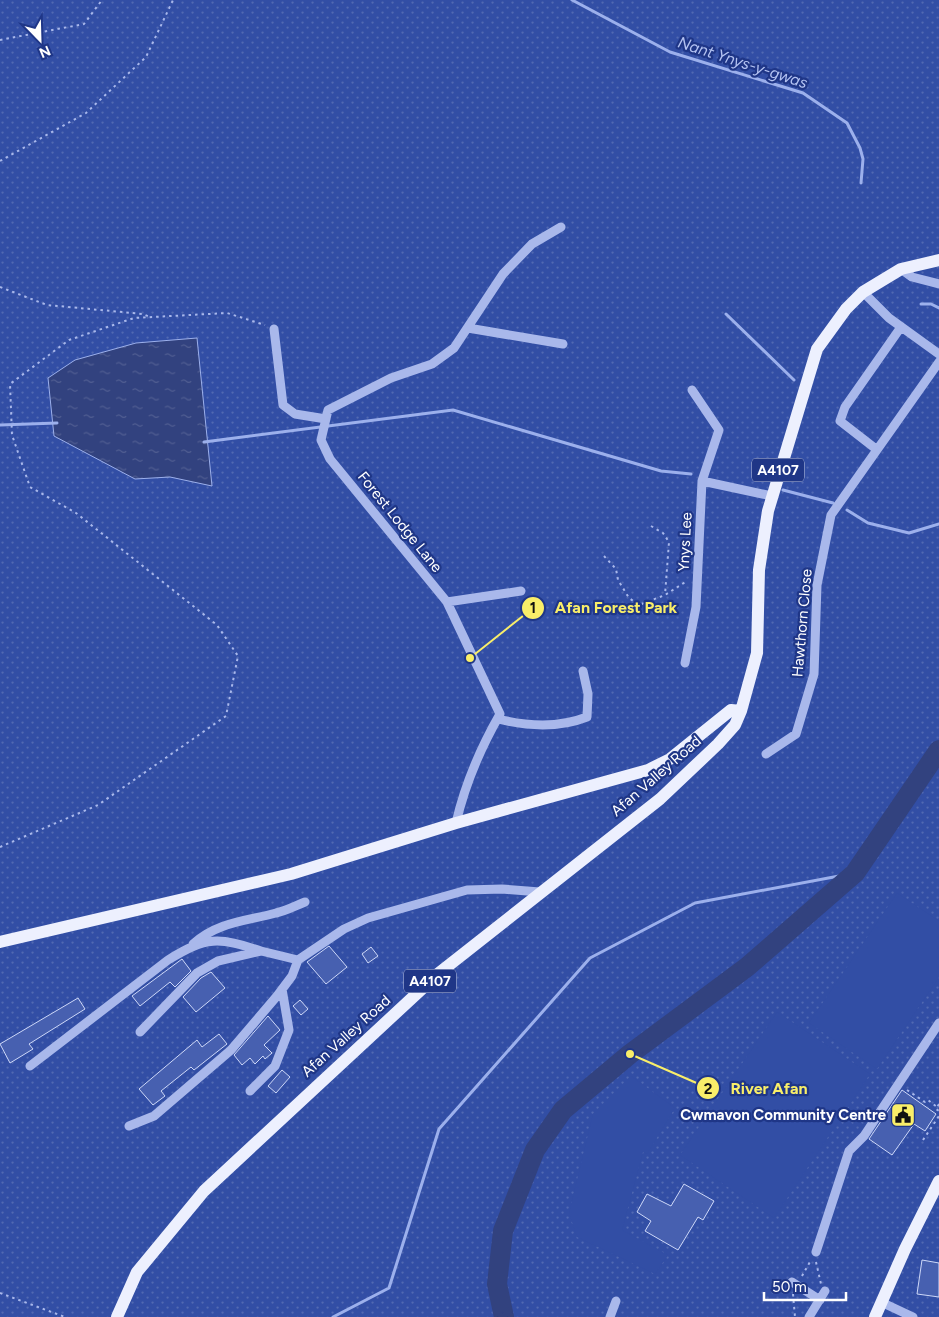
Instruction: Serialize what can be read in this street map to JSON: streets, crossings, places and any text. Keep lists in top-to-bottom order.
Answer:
{
  "streets": {
    "main road": ["A4107", "Afan Valley Road"],
    "street": ["Forest Lodge Lane", "Ynys Lee", "Hawthorn Close"]
  },
  "crossings": [
    ["A4107", "Afan Valley Road"]
  ],
  "water": ["Nant Ynys-y-gwas"],
  "places": {
    "other": ["Afan Forest Park", "River Afan"],
    "public building": ["Cwmavon Community Centre"]
  },
  "scale_bar": "50 m",
  "north": "bottom right"
}
